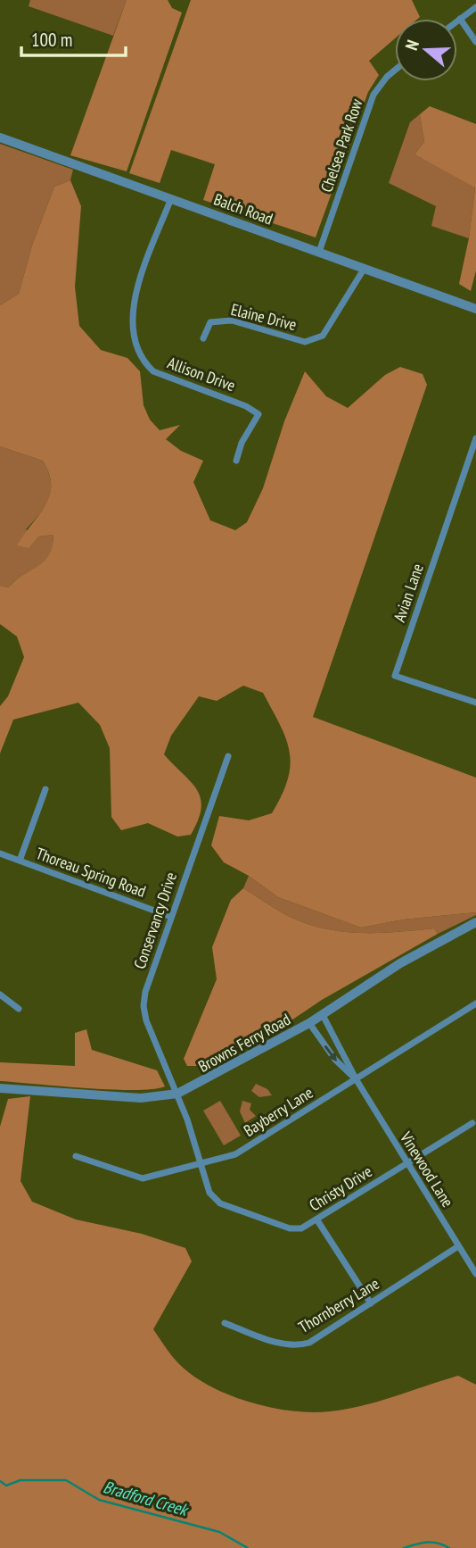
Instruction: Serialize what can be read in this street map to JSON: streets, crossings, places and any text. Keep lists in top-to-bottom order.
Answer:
{
  "streets": {
    "street": [
      "Chelsea Park Row",
      "Balch Road",
      "Elaine Drive",
      "Allison Drive",
      "Avian Lane",
      "Thoreau Spring Road",
      "Conservancy Drive",
      "Browns Ferry Road",
      "Bayberry Lane",
      "Vinewood Lane",
      "Christy Drive",
      "Thornberry Lane"
    ]
  },
  "crossings": [
    ["Chelsea Park Row", "Balch Road"],
    ["Balch Road", "Elaine Drive"],
    ["Balch Road", "Allison Drive"],
    ["Thoreau Spring Road", "Conservancy Drive"],
    ["Conservancy Drive", "Browns Ferry Road"],
    ["Conservancy Drive", "Christy Drive"],
    ["Browns Ferry Road", "Vinewood Lane"],
    ["Browns Ferry Road", "Christy Drive"],
    ["Bayberry Lane", "Vinewood Lane"],
    ["Bayberry Lane", "Christy Drive"],
    ["Vinewood Lane", "Christy Drive"],
    ["Vinewood Lane", "Thornberry Lane"]
  ],
  "water": ["Bradford Creek"],
  "scale_bar": "100 m",
  "north": "left"
}
